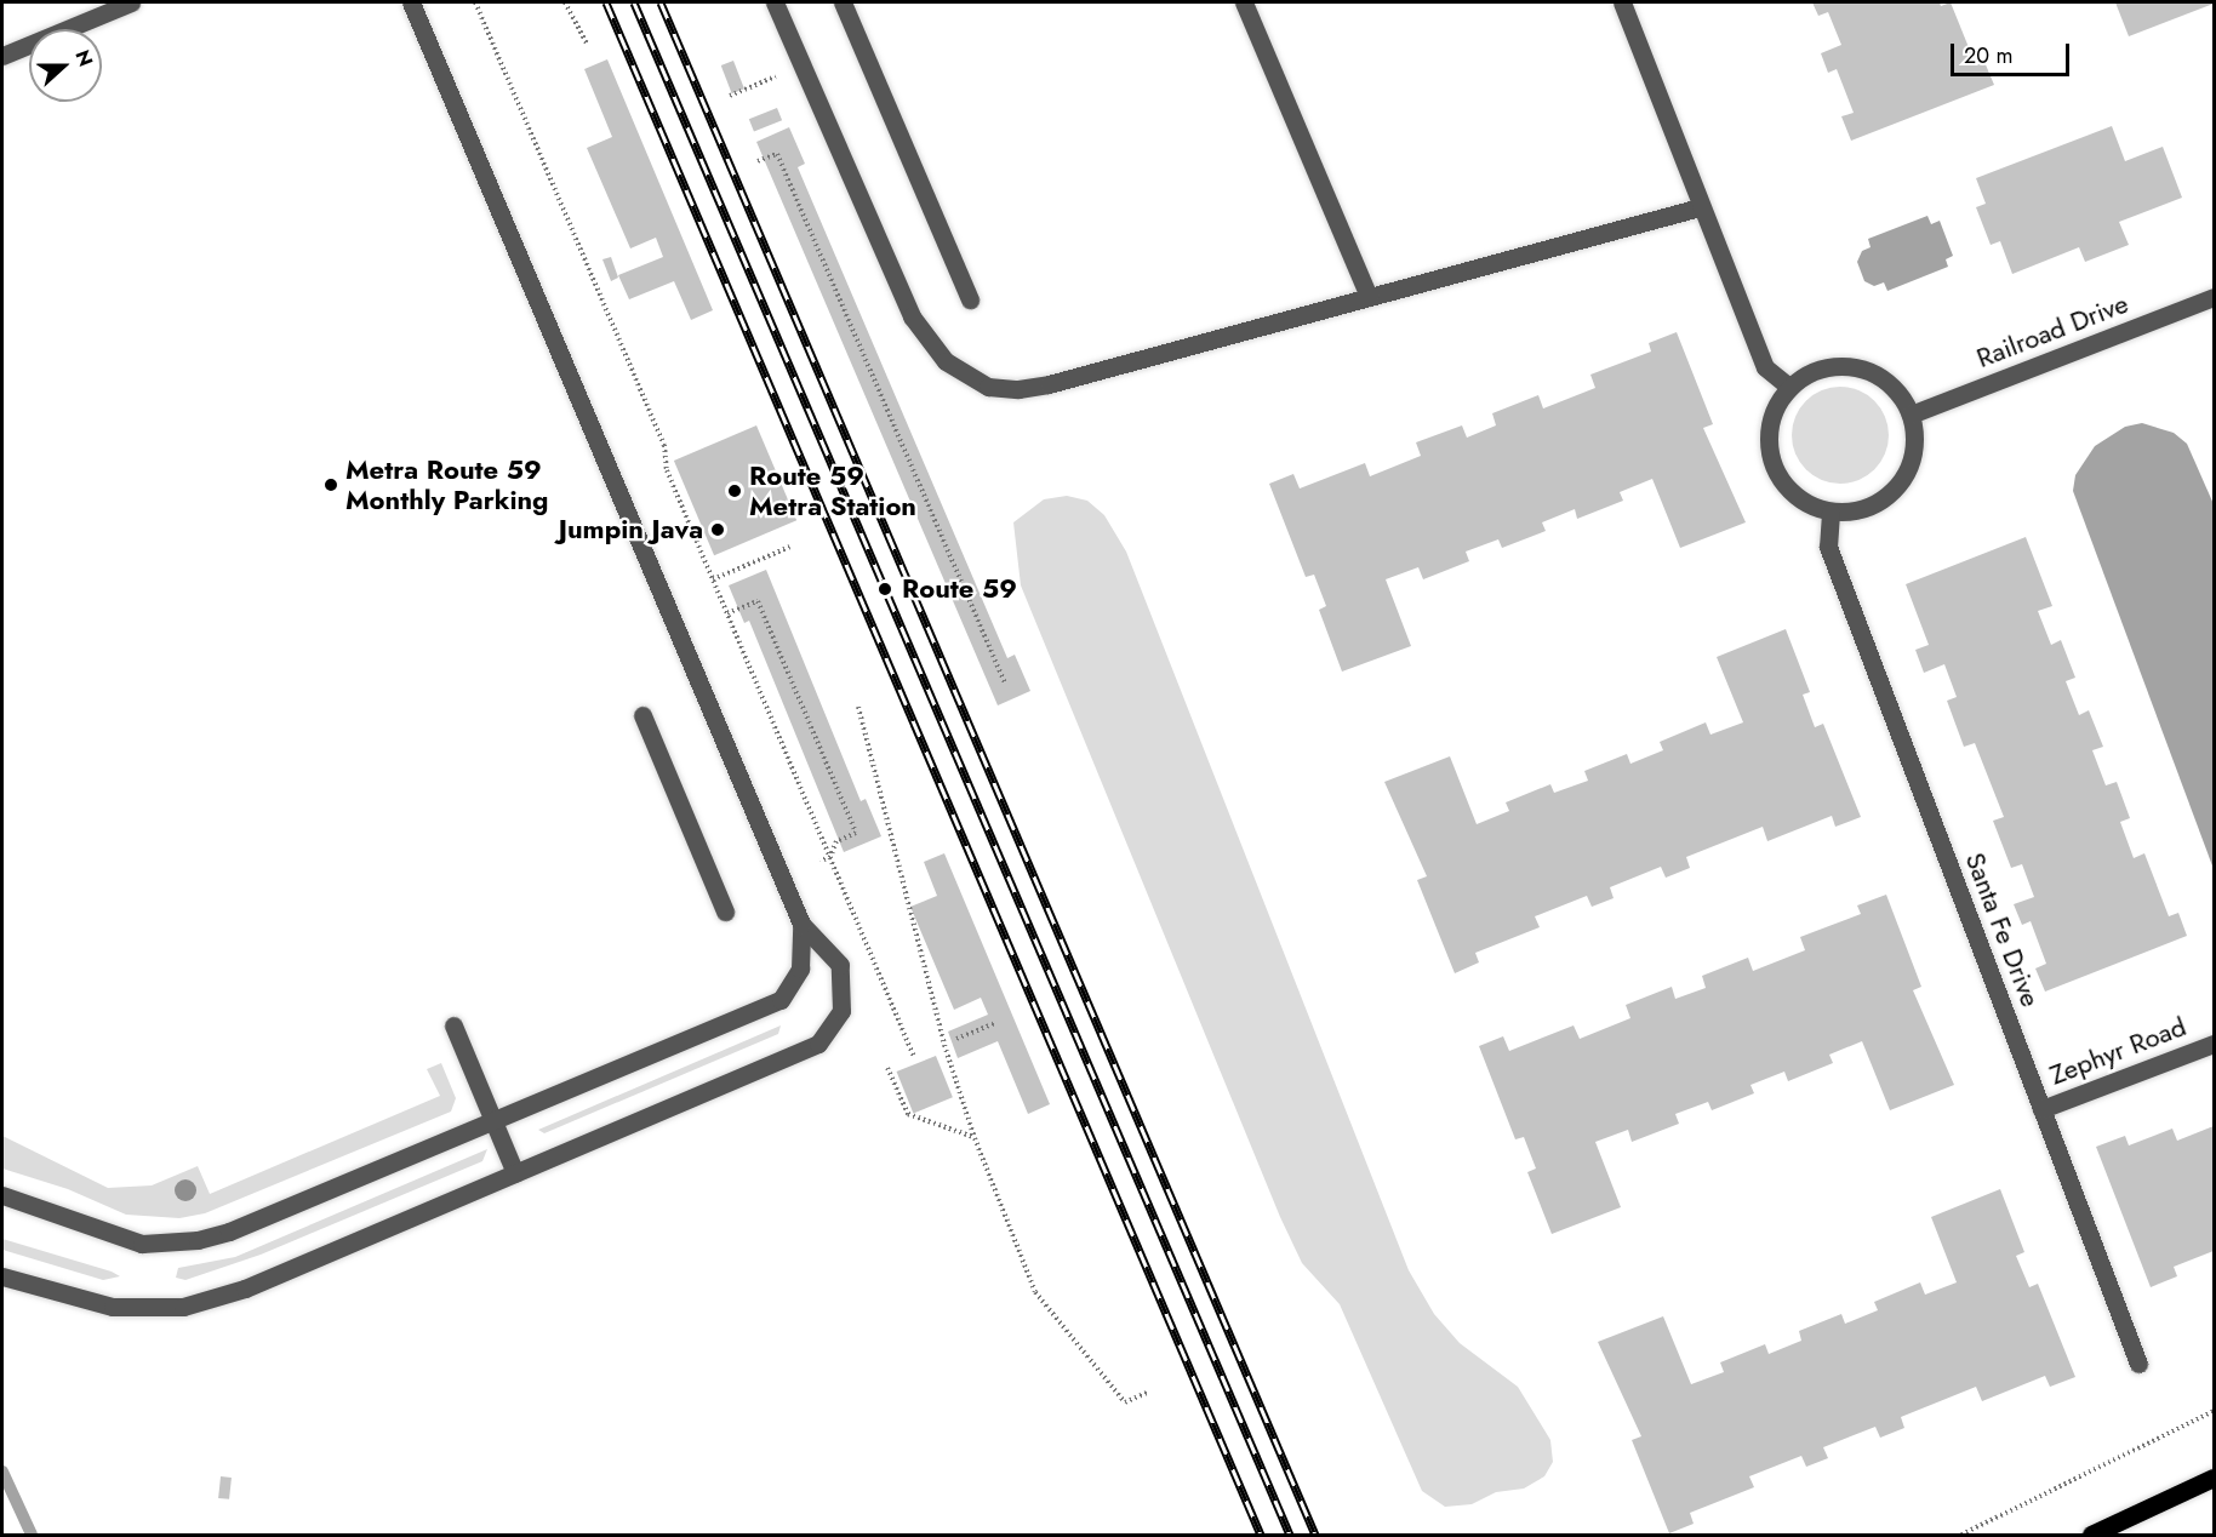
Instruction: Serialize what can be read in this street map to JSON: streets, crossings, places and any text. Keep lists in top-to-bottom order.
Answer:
{
  "streets": {
    "street": ["Railroad Drive", "Santa Fe Drive", "Zephyr Road"]
  },
  "crossings": [
    ["Railroad Drive", "Santa Fe Drive"],
    ["Santa Fe Drive", "Zephyr Road"]
  ],
  "places": [
    "Metra Route 59 Monthly Parking",
    "Route 59 Metra Station",
    "Jumpin Java",
    "Route 59"
  ],
  "scale_bar": "20 m",
  "north": "right"
}
